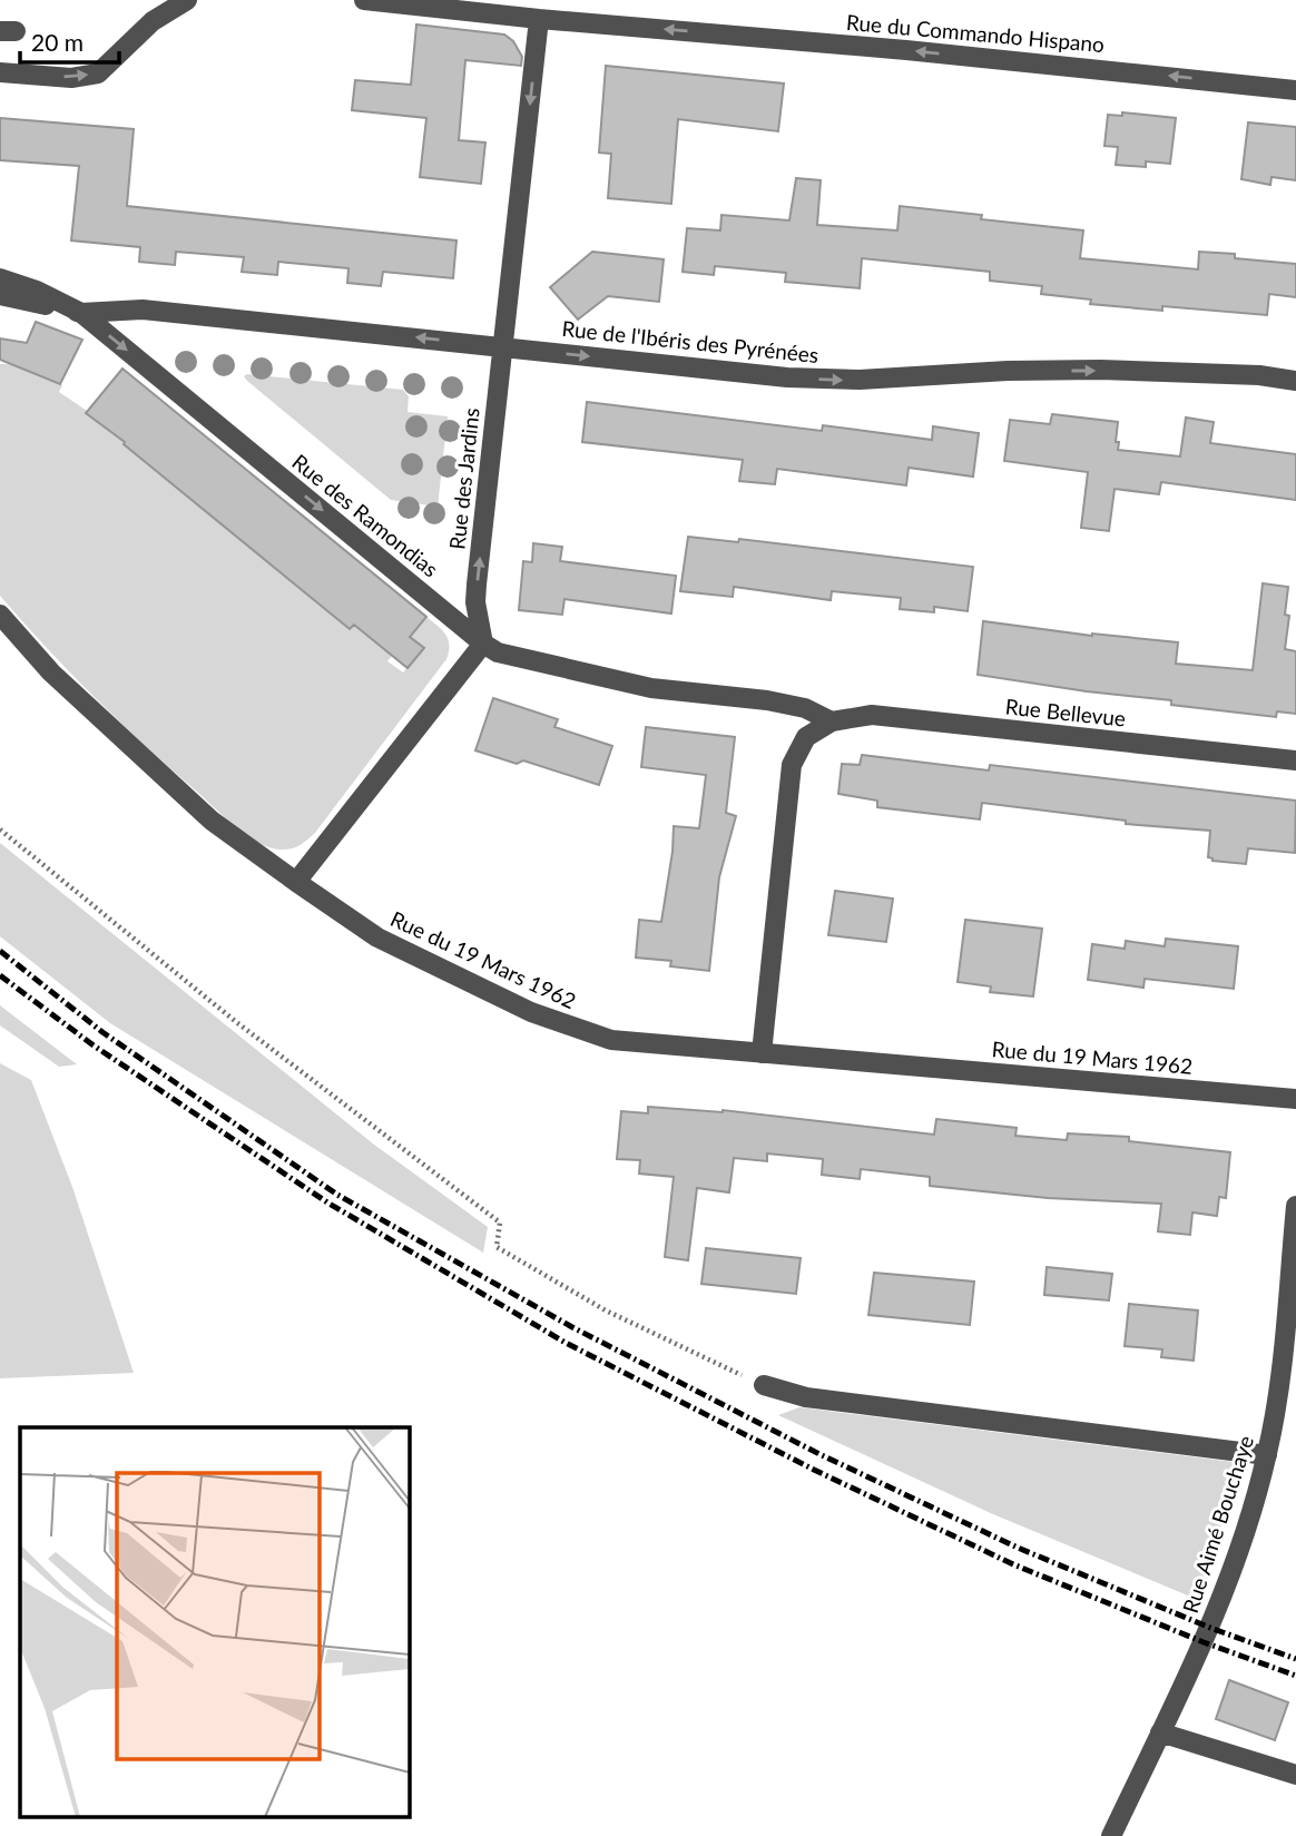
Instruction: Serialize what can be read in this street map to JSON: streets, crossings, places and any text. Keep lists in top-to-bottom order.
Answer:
{
  "streets": {
    "street": [
      "Rue du Commando Hispano",
      "Rue de l'Ibéris des Pyrénées",
      "Rue des Jardins",
      "Rue des Ramondias",
      "Rue Bellevue",
      "Rue du 19 Mars 1962",
      "Rue Aimé Bouchaye"
    ]
  },
  "crossings": [
    ["Rue du Commando Hispano", "Rue des Jardins"],
    ["Rue de l'Ibéris des Pyrénées", "Rue des Jardins"],
    ["Rue de l'Ibéris des Pyrénées", "Rue des Ramondias"],
    ["Rue des Jardins", "Rue des Ramondias"],
    ["Rue des Ramondias", "Rue Bellevue"],
    ["Rue Bellevue", "Rue du 19 Mars 1962"]
  ],
  "one_way": ["Rue du Commando Hispano", "Rue des Ramondias"],
  "scale_bar": "20 m"
}
